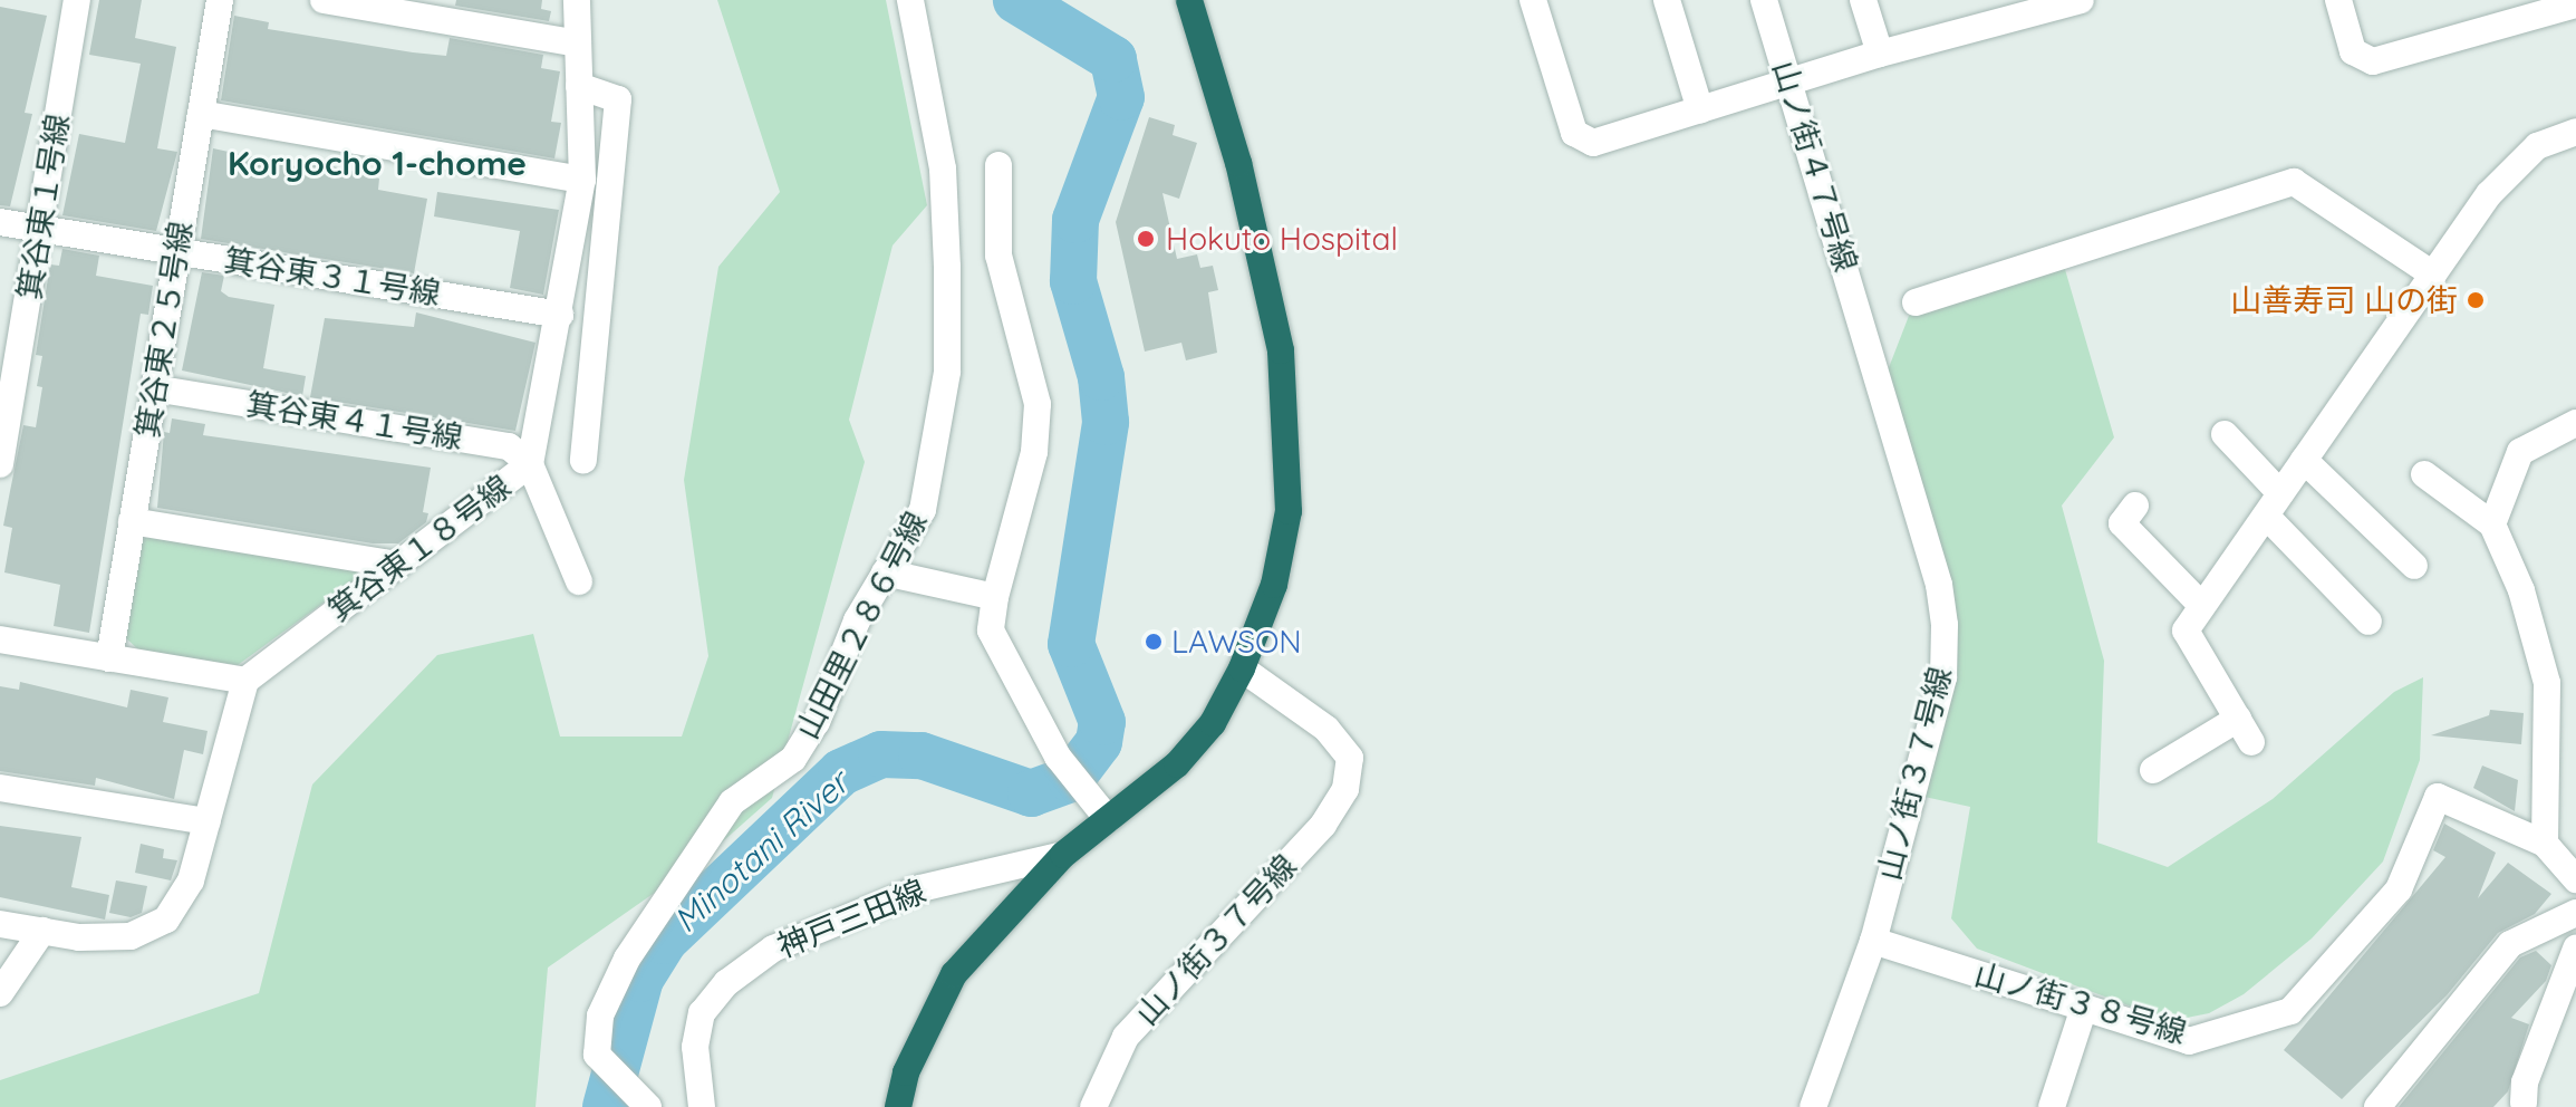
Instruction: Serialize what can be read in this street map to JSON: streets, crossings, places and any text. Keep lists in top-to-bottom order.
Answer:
{
  "streets": {
    "street": [
      "山ノ街４７号線",
      "箕谷東１号線",
      "箕谷東３１号線",
      "箕谷東２５号線",
      "箕谷東４１号線",
      "箕谷東１８号線",
      "山田里２８６号線",
      "山ノ街３７号線",
      "神戸三田線",
      "山ノ街３８号線"
    ]
  },
  "crossings": [
    ["山ノ街４７号線", "山ノ街３７号線"],
    ["箕谷東１号線", "箕谷東３１号線"],
    ["箕谷東３１号線", "箕谷東２５号線"],
    ["箕谷東３１号線", "箕谷東１８号線"],
    ["箕谷東２５号線", "箕谷東４１号線"],
    ["箕谷東４１号線", "箕谷東１８号線"],
    ["山ノ街３７号線", "山ノ街３８号線"]
  ],
  "districts": ["Koryocho 1-chome"],
  "water": ["Minotani River"],
  "places": ["Hokuto Hospital", "山善寿司 山の街", "LAWSON"]
}
